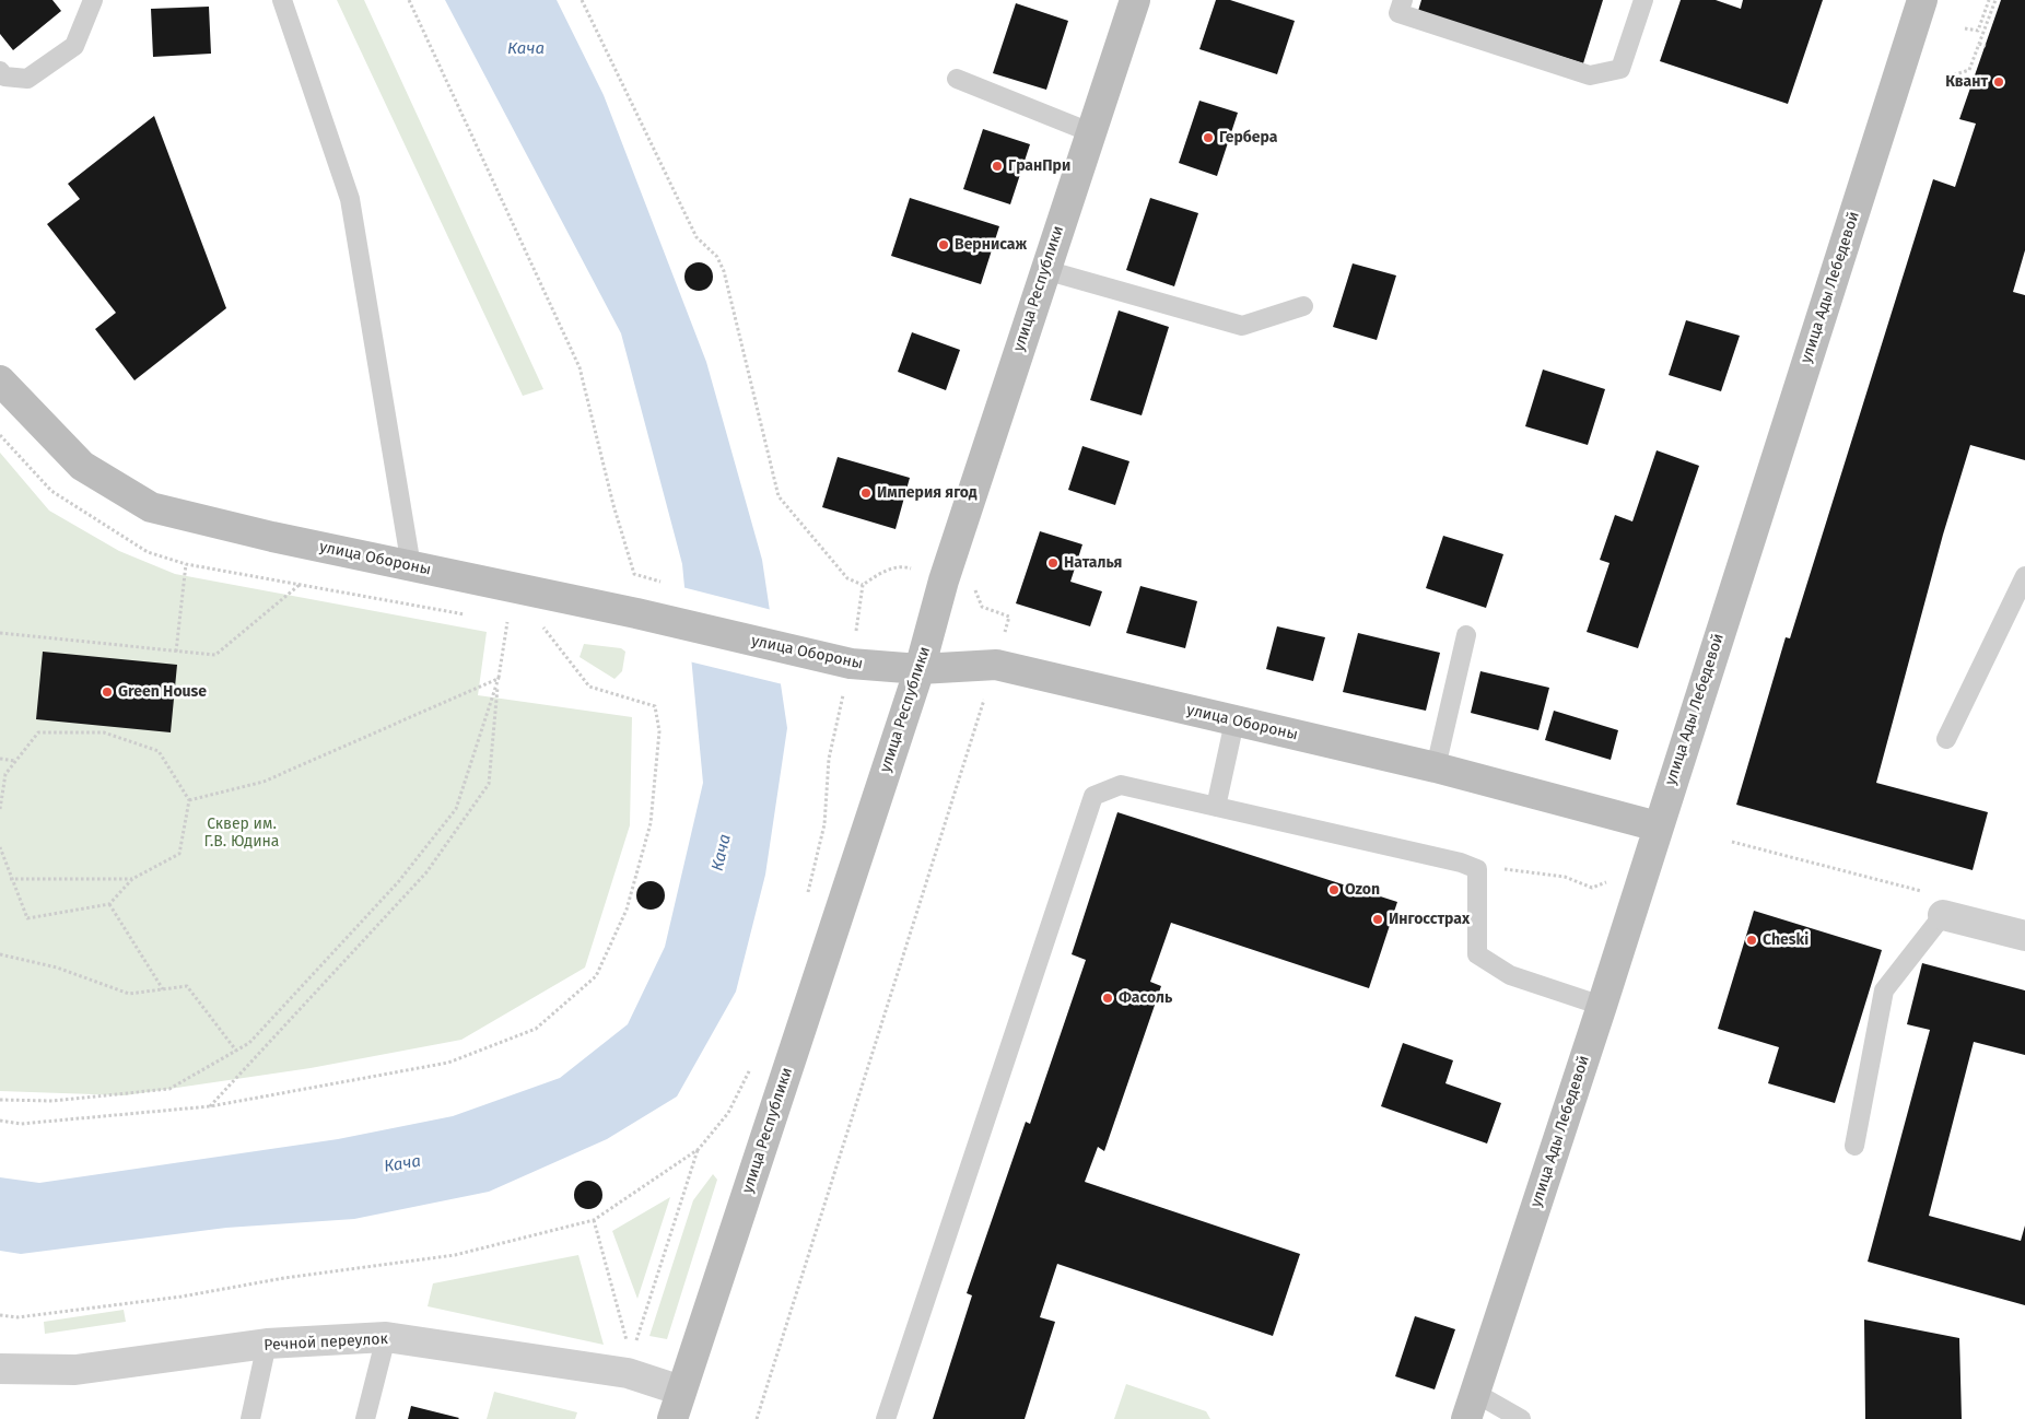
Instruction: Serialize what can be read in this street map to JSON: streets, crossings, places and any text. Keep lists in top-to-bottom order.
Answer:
{
  "streets": {
    "main road": ["улица Ады Лебедевой", "улица Республики", "улица Обороны"],
    "street": ["Речной переулок"]
  },
  "crossings": [
    ["улица Ады Лебедевой", "улица Обороны"],
    ["улица Республики", "улица Обороны"],
    ["улица Республики", "Речной переулок"]
  ],
  "water": ["Кача"],
  "parks": ["Сквер им. Г.В. Юдина"],
  "places": [
    "Квант",
    "Гербера",
    "ГранПри",
    "Вернисаж",
    "Империя ягод",
    "Наталья",
    "Green House",
    "Ozon",
    "Ингосстрах",
    "Cheski",
    "Фасоль"
  ]
}
